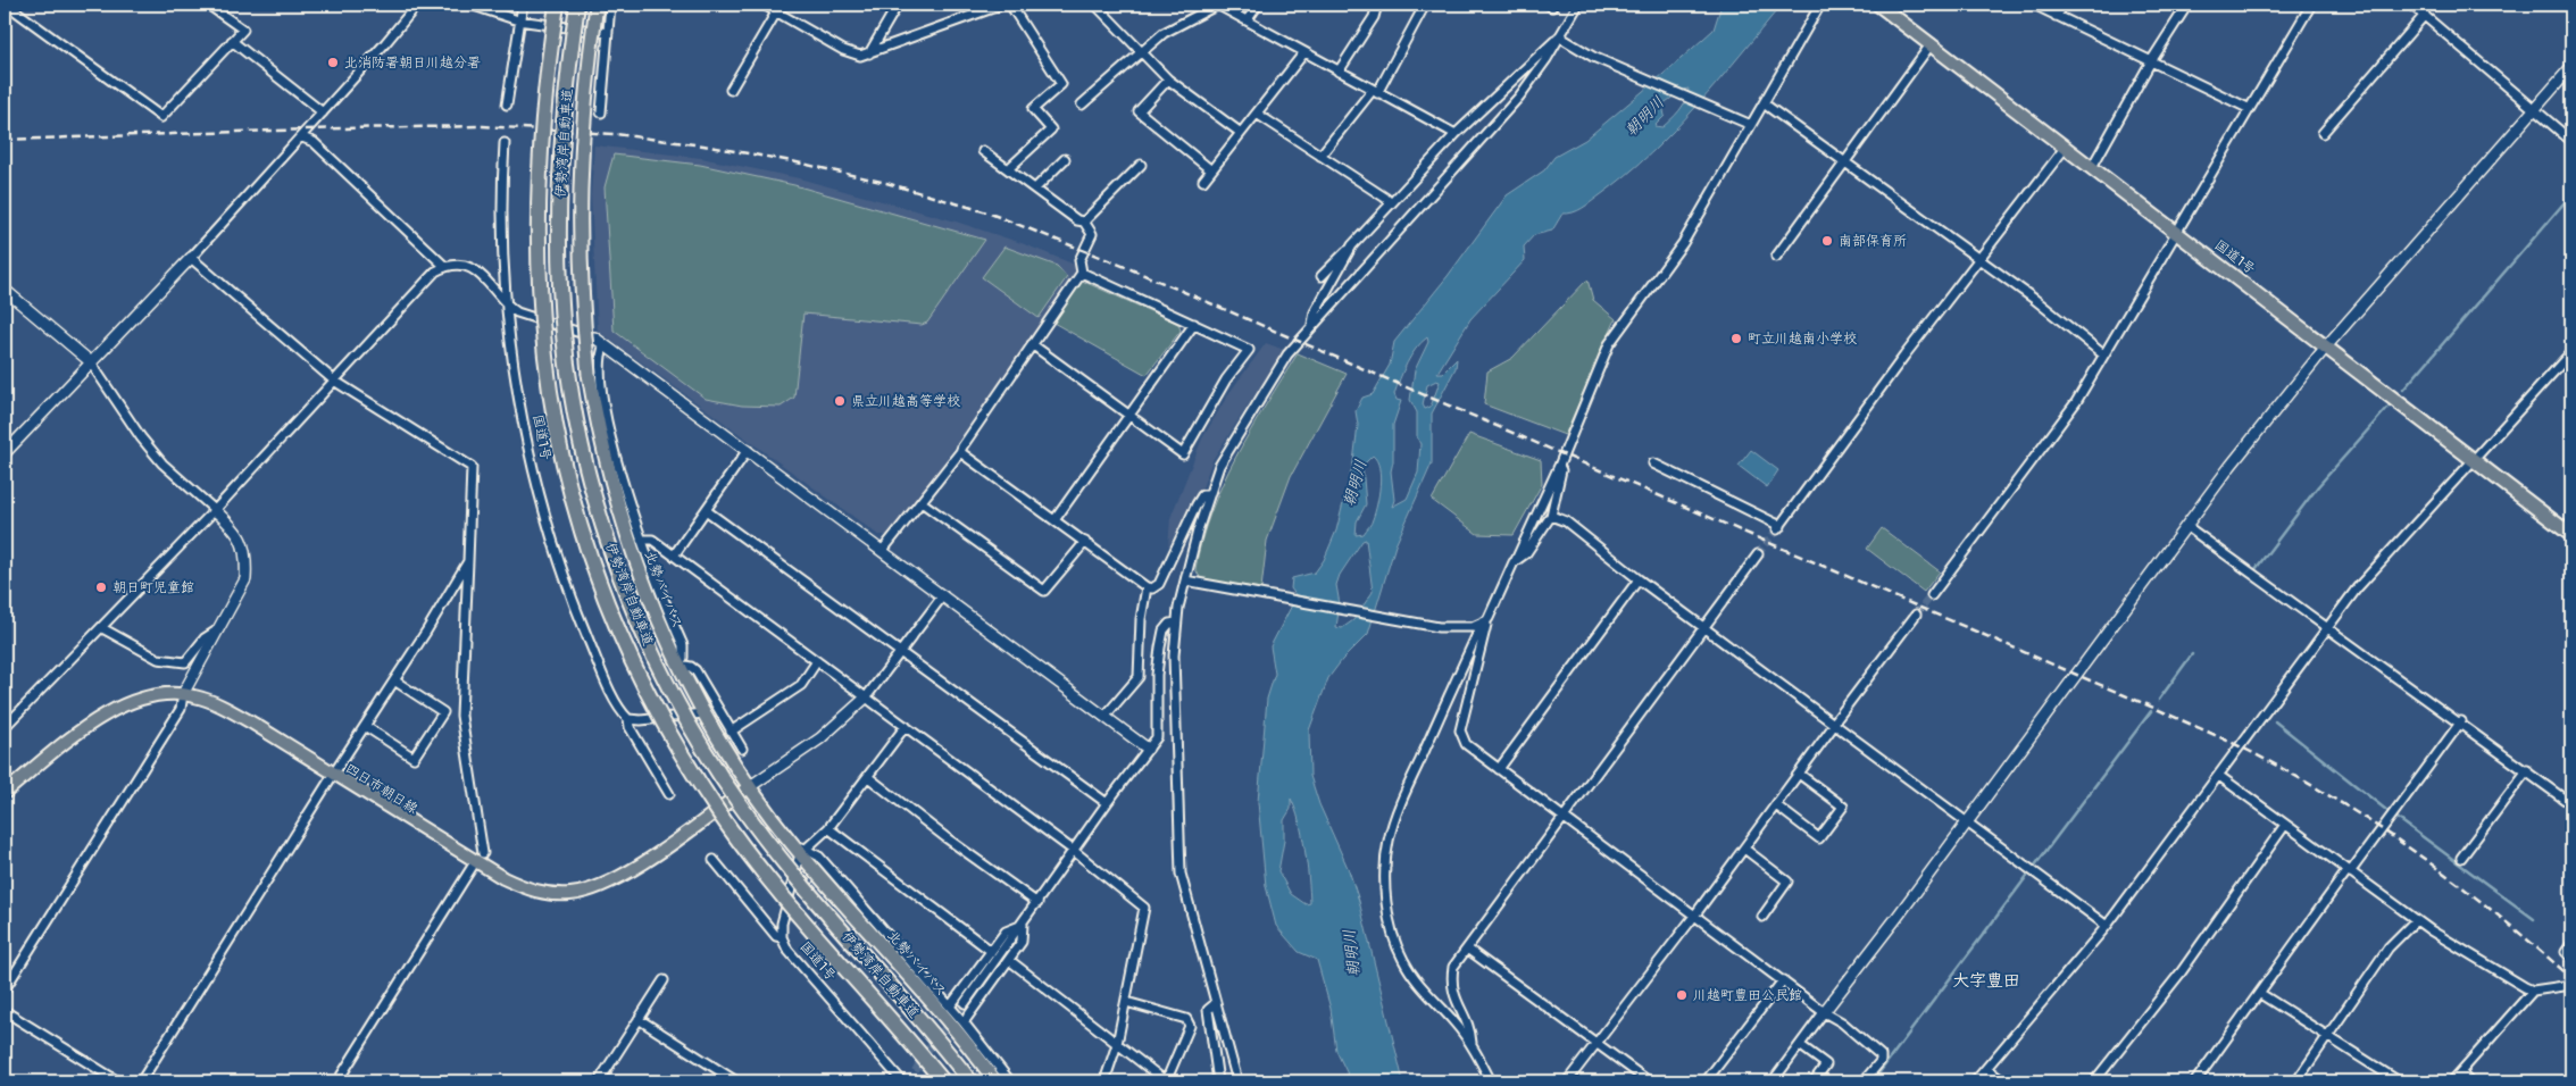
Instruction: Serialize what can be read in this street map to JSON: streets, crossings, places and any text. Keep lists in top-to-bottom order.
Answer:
{
  "streets": {
    "highway": ["伊勢湾岸自動車道", "国道1号", "北勢バイパス"],
    "main road": ["四日市朝日線"]
  },
  "crossings": [
    ["北勢バイパス", "四日市朝日線"]
  ],
  "districts": ["大字豊田"],
  "water": ["朝明川"],
  "places": [
    "北消防署朝日川越分署",
    "南部保育所",
    "町立川越南小学校",
    "県立川越高等学校",
    "朝日町児童館",
    "川越町豊田公民館"
  ]
}
